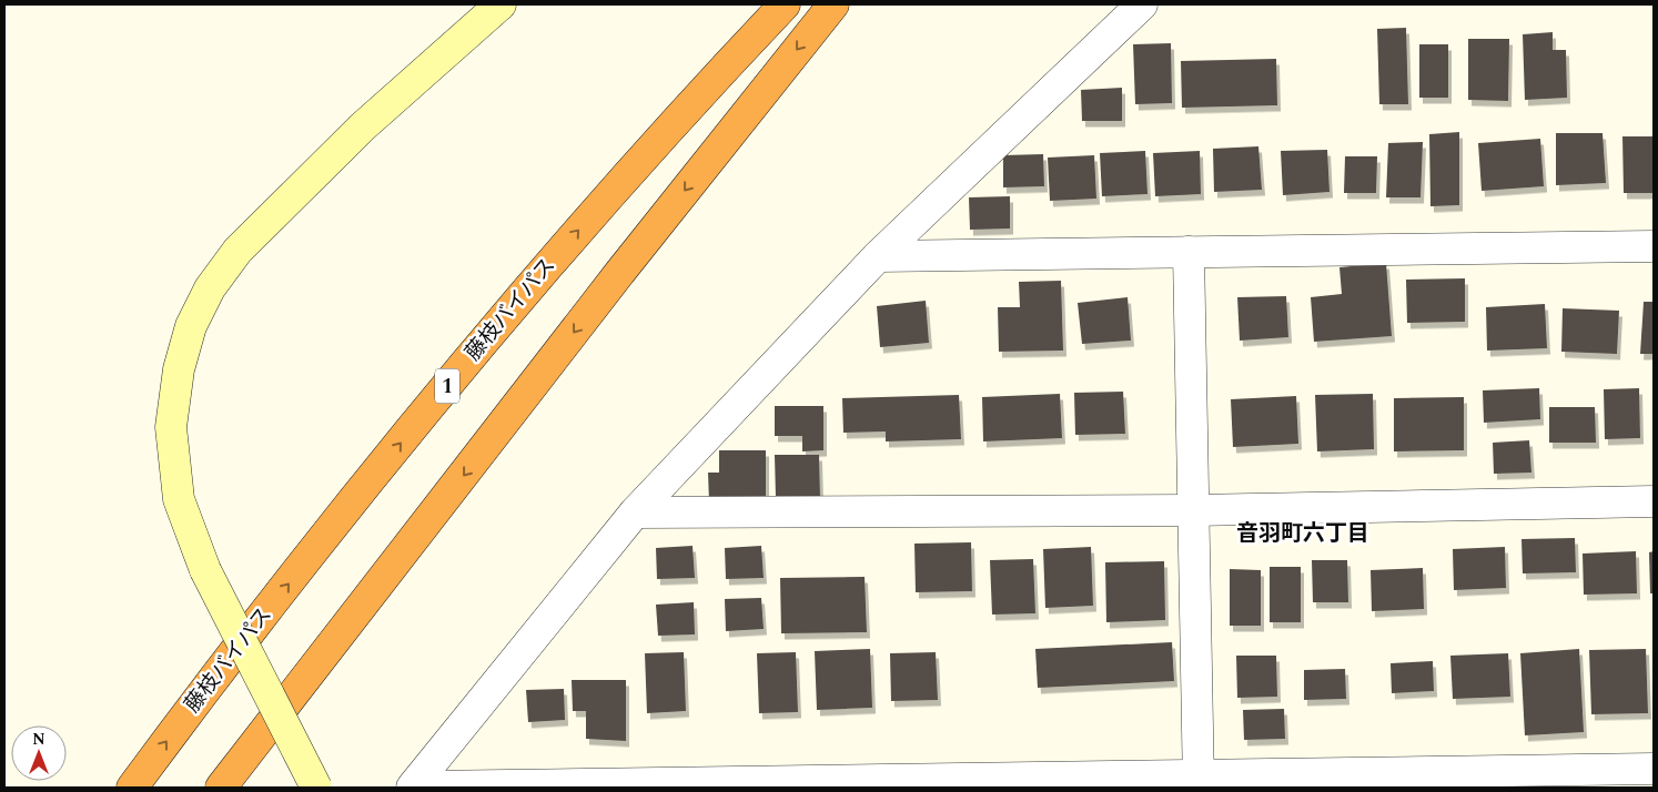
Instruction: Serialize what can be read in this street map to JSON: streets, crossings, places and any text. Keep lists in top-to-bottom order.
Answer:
{
  "streets": {
    "highway": ["藤枝バイパス", "1"]
  },
  "districts": ["音羽町六丁目"],
  "north": "top"
}
